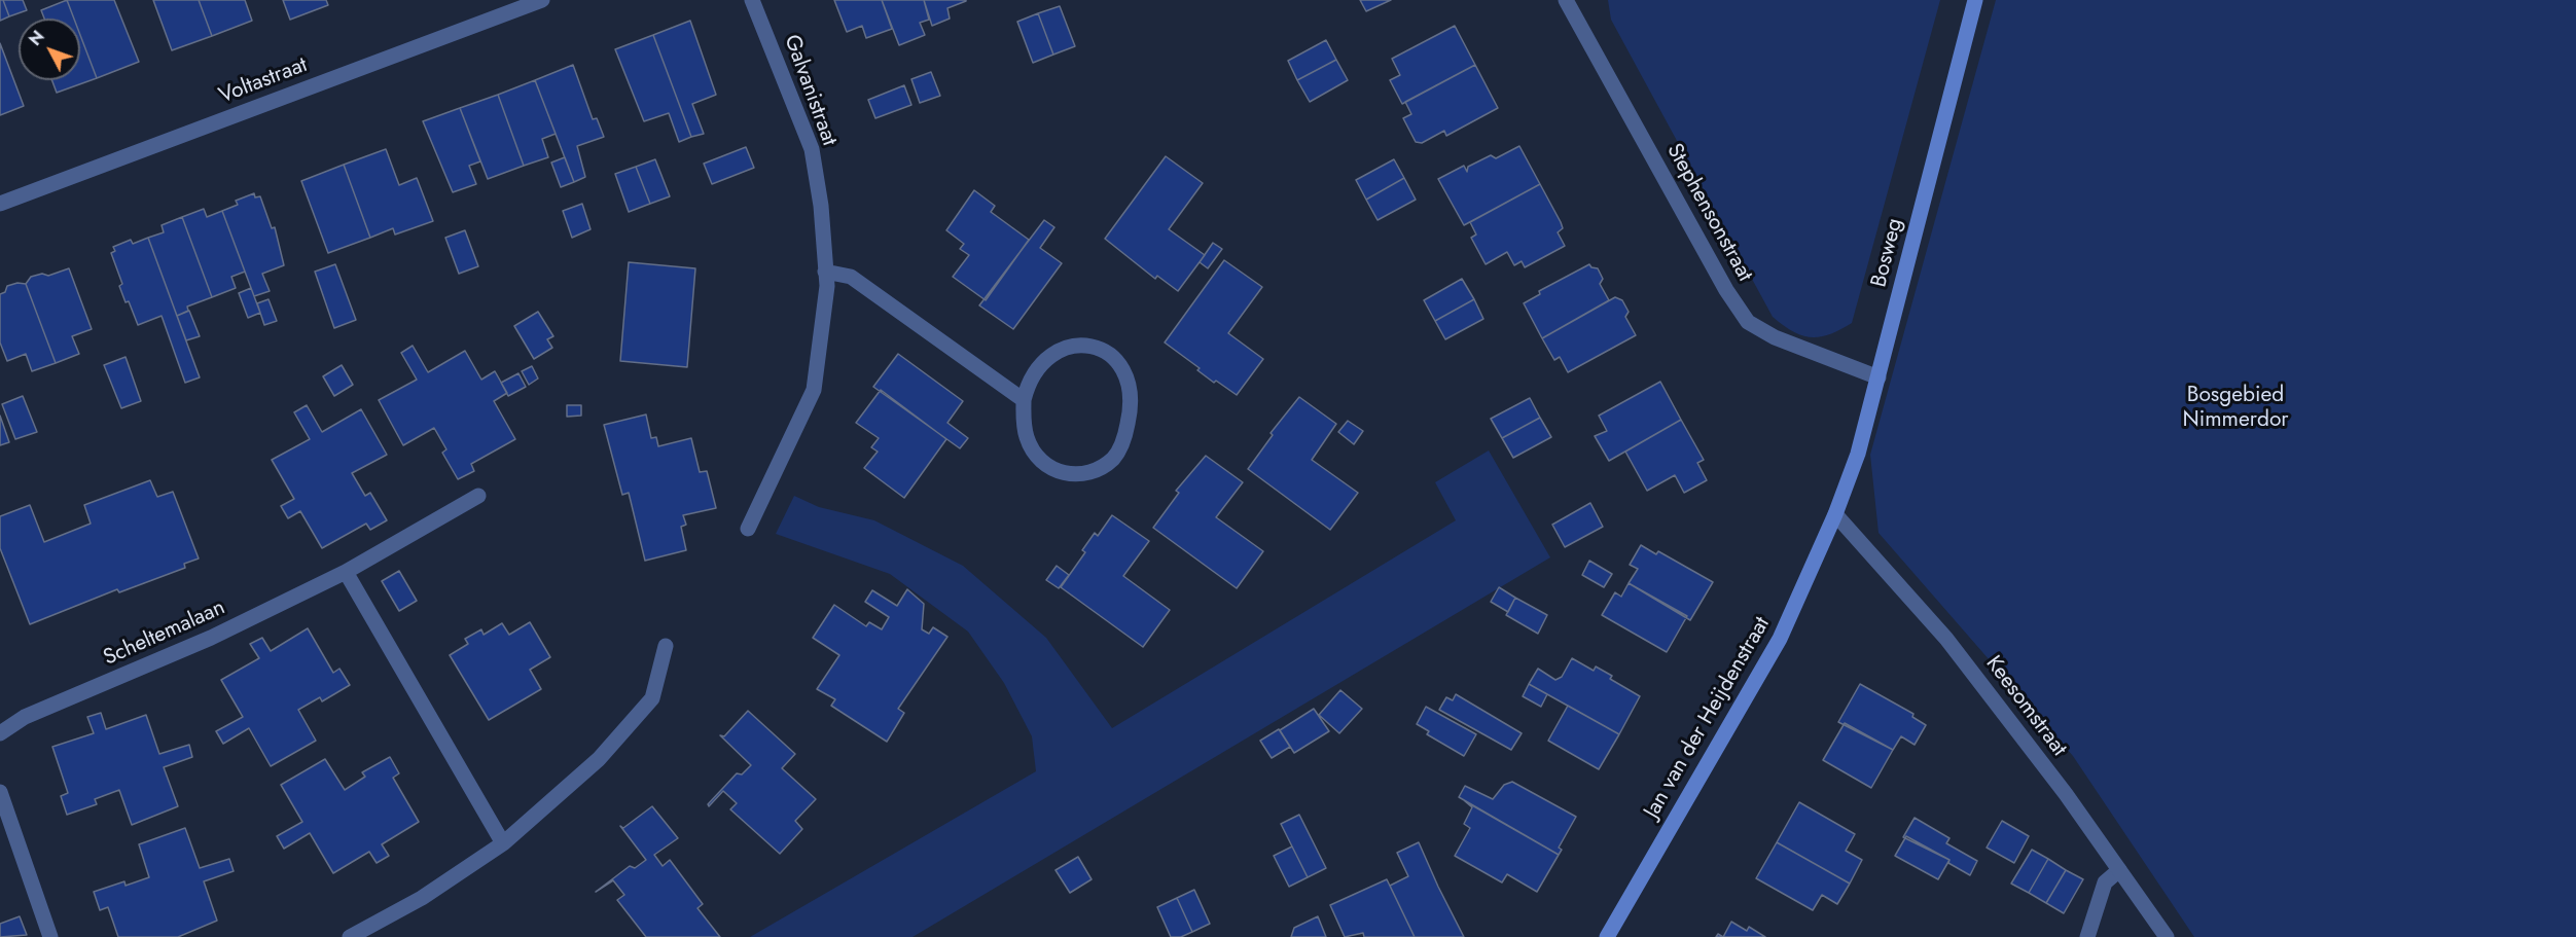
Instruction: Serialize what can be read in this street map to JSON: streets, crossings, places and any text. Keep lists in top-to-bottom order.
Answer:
{
  "streets": {
    "street": [
      "Voltastraat",
      "Galvanistraat",
      "Stephensonstraat",
      "Bosweg",
      "Scheltemalaan",
      "Keesomstraat",
      "Jan van der Heijdenstraat"
    ]
  },
  "crossings": [
    ["Stephensonstraat", "Bosweg"],
    ["Bosweg", "Keesomstraat"],
    ["Bosweg", "Jan van der Heijdenstraat"],
    ["Keesomstraat", "Jan van der Heijdenstraat"]
  ],
  "parks": ["Bosgebied Nimmerdor"],
  "north": "top left"
}
